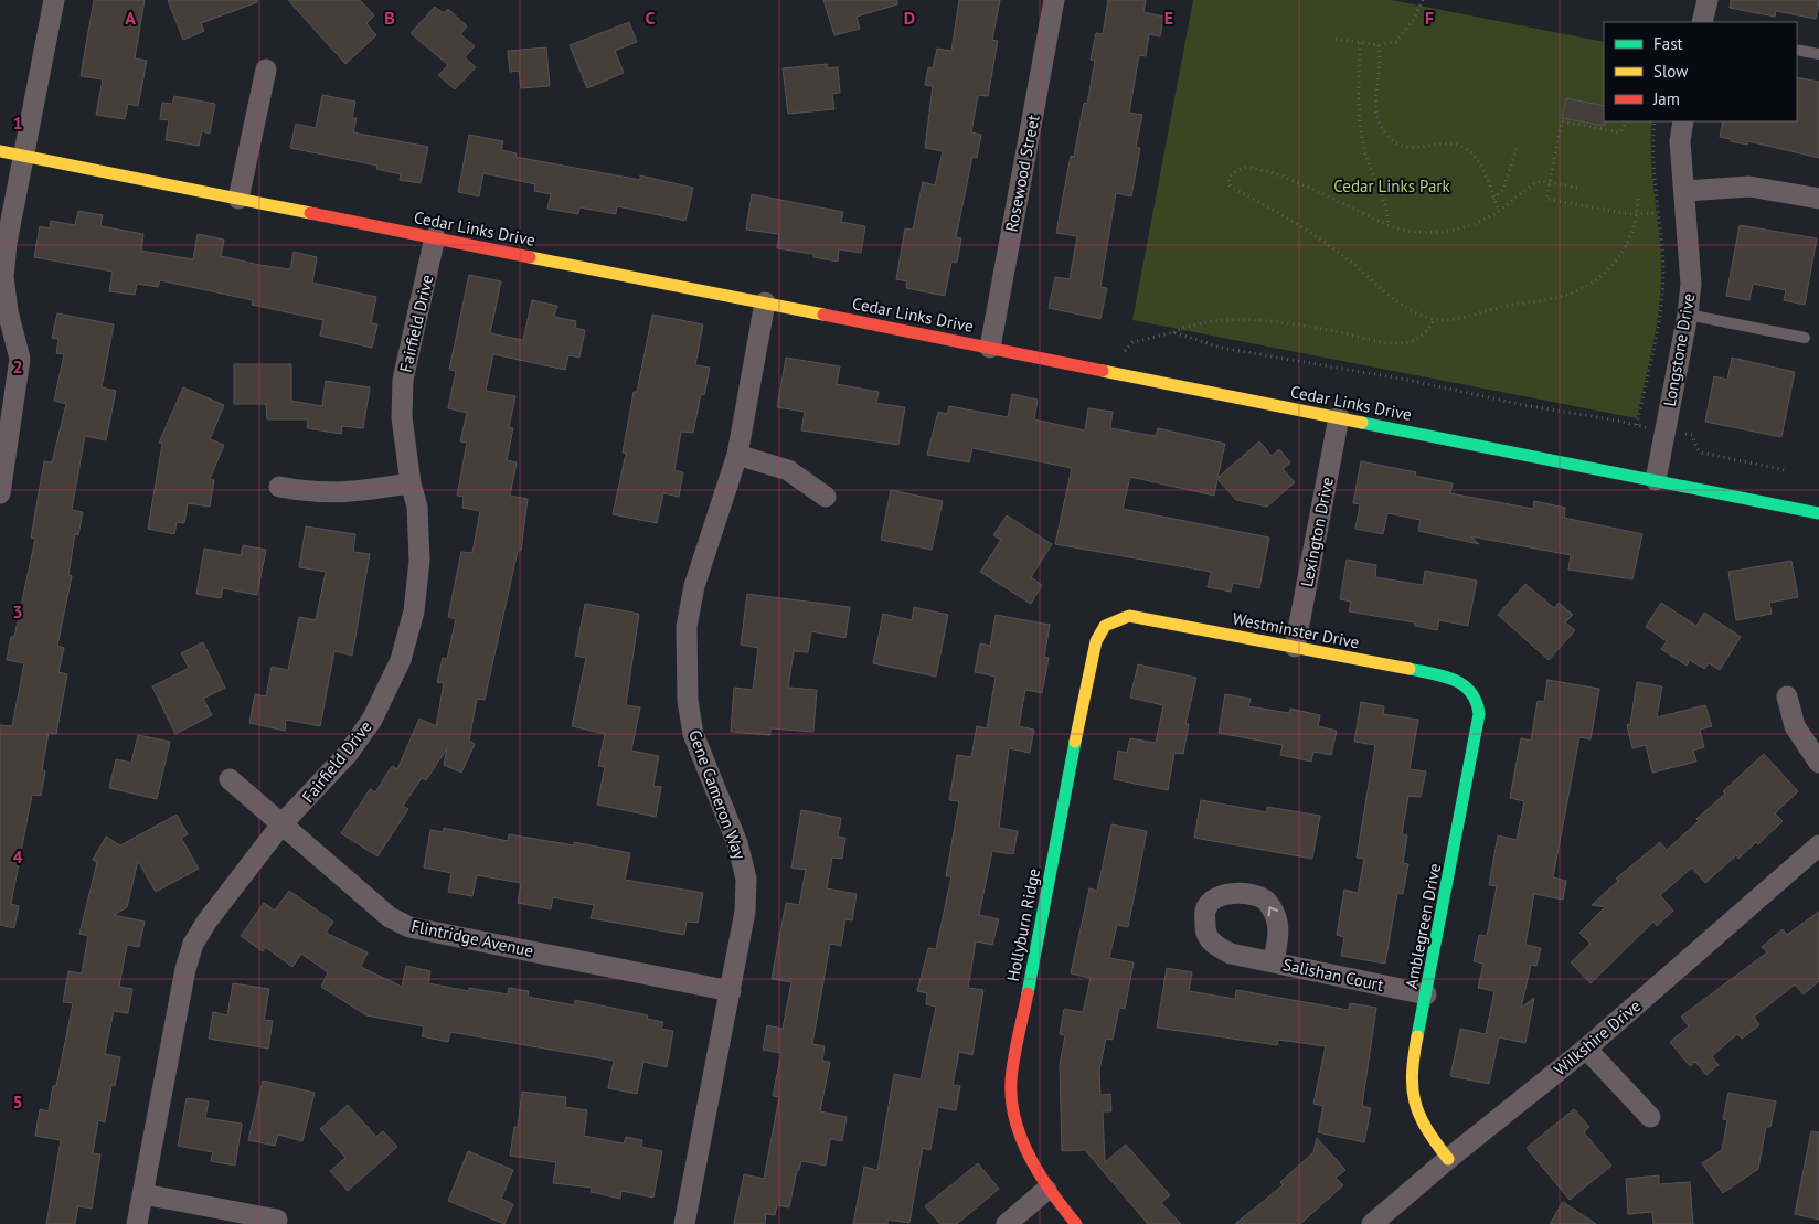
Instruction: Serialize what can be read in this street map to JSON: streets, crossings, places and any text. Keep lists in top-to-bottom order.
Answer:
{
  "streets": {
    "street": [
      "Rosewood Street",
      "Cedar Links Drive",
      "Fairfield Drive",
      "Longstone Drive",
      "Lexington Drive",
      "Westminster Drive",
      "Gene Cameron Way",
      "Hollyburn Ridge",
      "Amblegreen Drive",
      "Flintridge Avenue",
      "Salishan Court",
      "Wilkshire Drive"
    ]
  },
  "crossings": [
    ["Rosewood Street", "Cedar Links Drive"],
    ["Cedar Links Drive", "Fairfield Drive"],
    ["Cedar Links Drive", "Longstone Drive"],
    ["Cedar Links Drive", "Lexington Drive"],
    ["Cedar Links Drive", "Gene Cameron Way"],
    ["Fairfield Drive", "Flintridge Avenue"],
    ["Lexington Drive", "Westminster Drive"],
    ["Westminster Drive", "Hollyburn Ridge"],
    ["Westminster Drive", "Amblegreen Drive"],
    ["Gene Cameron Way", "Flintridge Avenue"],
    ["Amblegreen Drive", "Salishan Court"],
    ["Amblegreen Drive", "Wilkshire Drive"]
  ],
  "parks": ["Cedar Links Park"],
  "legend": ["Fast", "Slow", "Jam"],
  "grid": {
    "columns": [
      "A",
      "B",
      "C",
      "D",
      "E",
      "F"
    ],
    "rows": [
      "1",
      "2",
      "3",
      "4",
      "5"
    ]
  }
}
